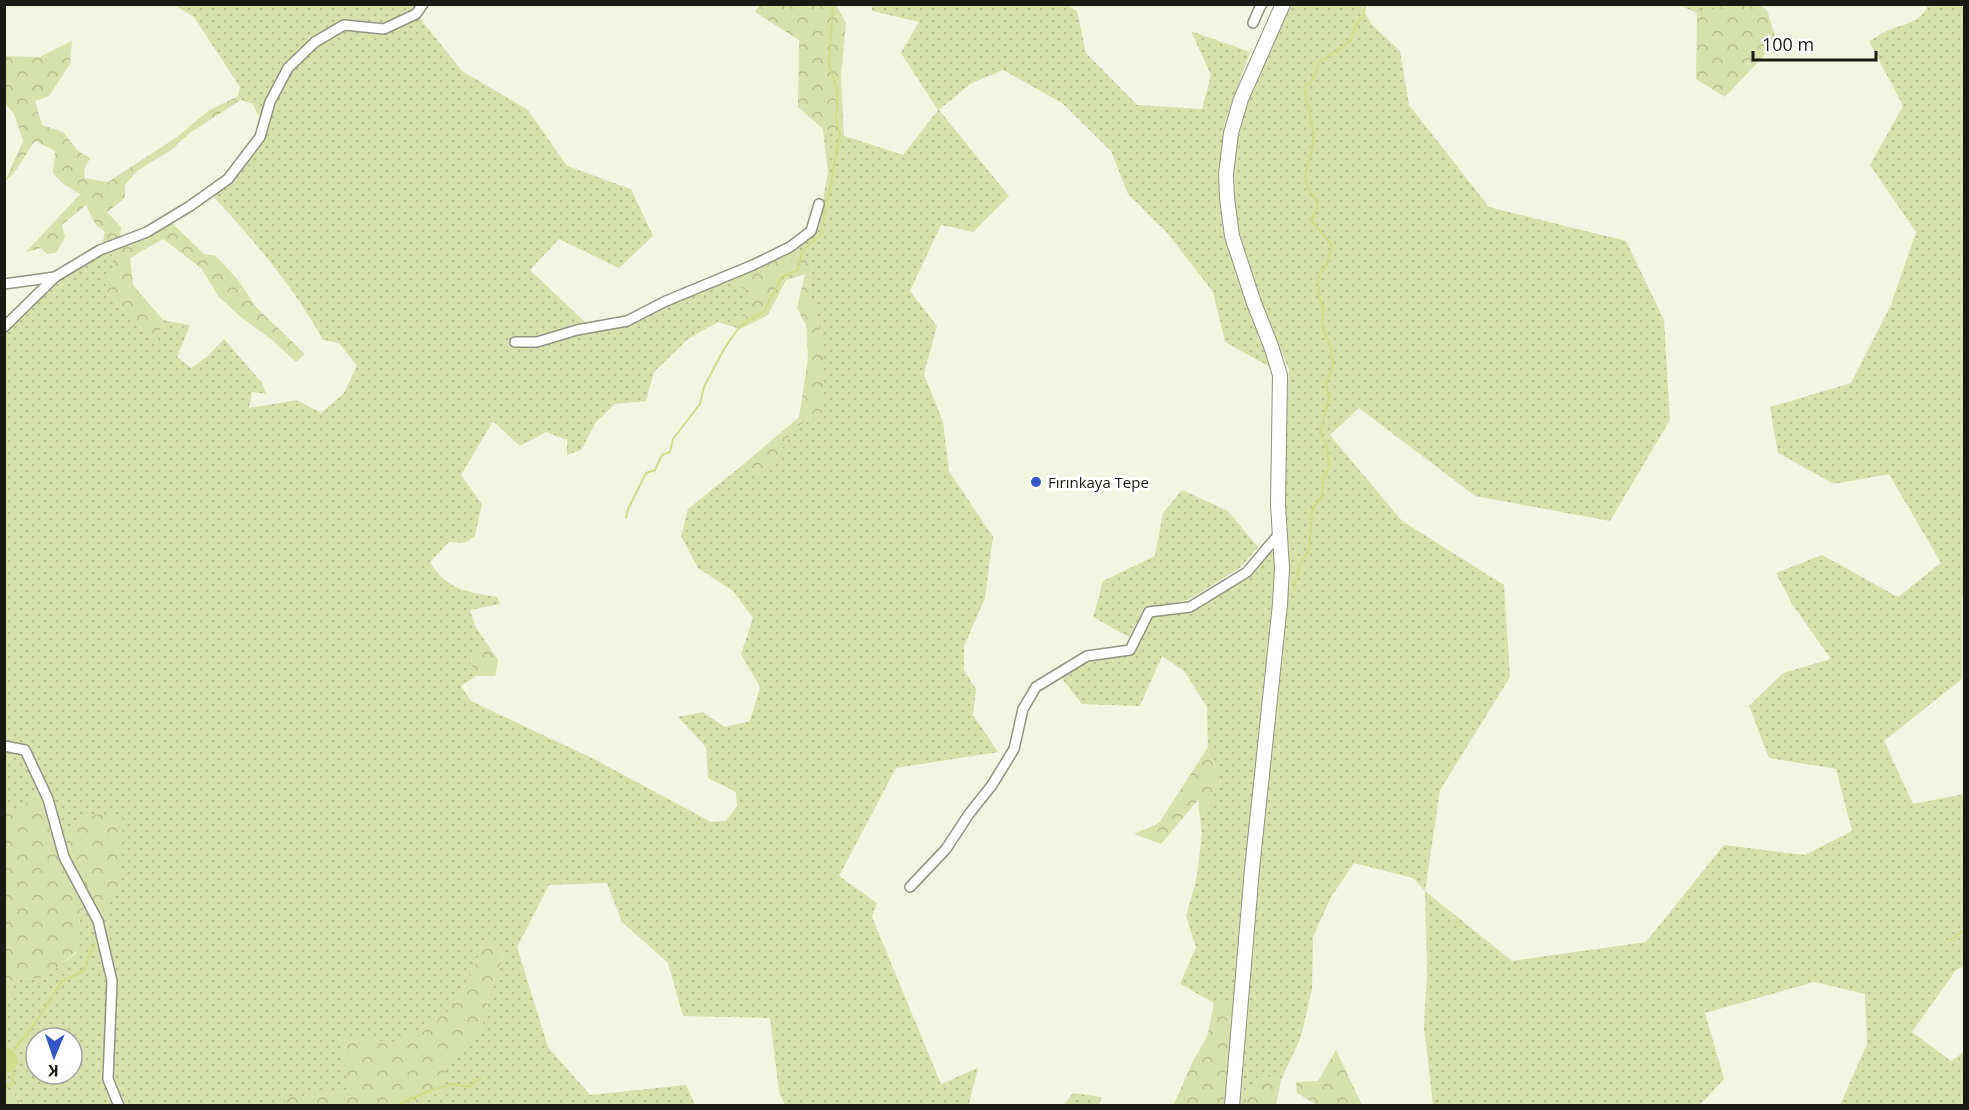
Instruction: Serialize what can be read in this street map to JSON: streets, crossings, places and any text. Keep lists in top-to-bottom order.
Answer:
{
  "places": ["Fırınkaya Tepe"],
  "scale_bar": "100 m",
  "north": "bottom"
}
